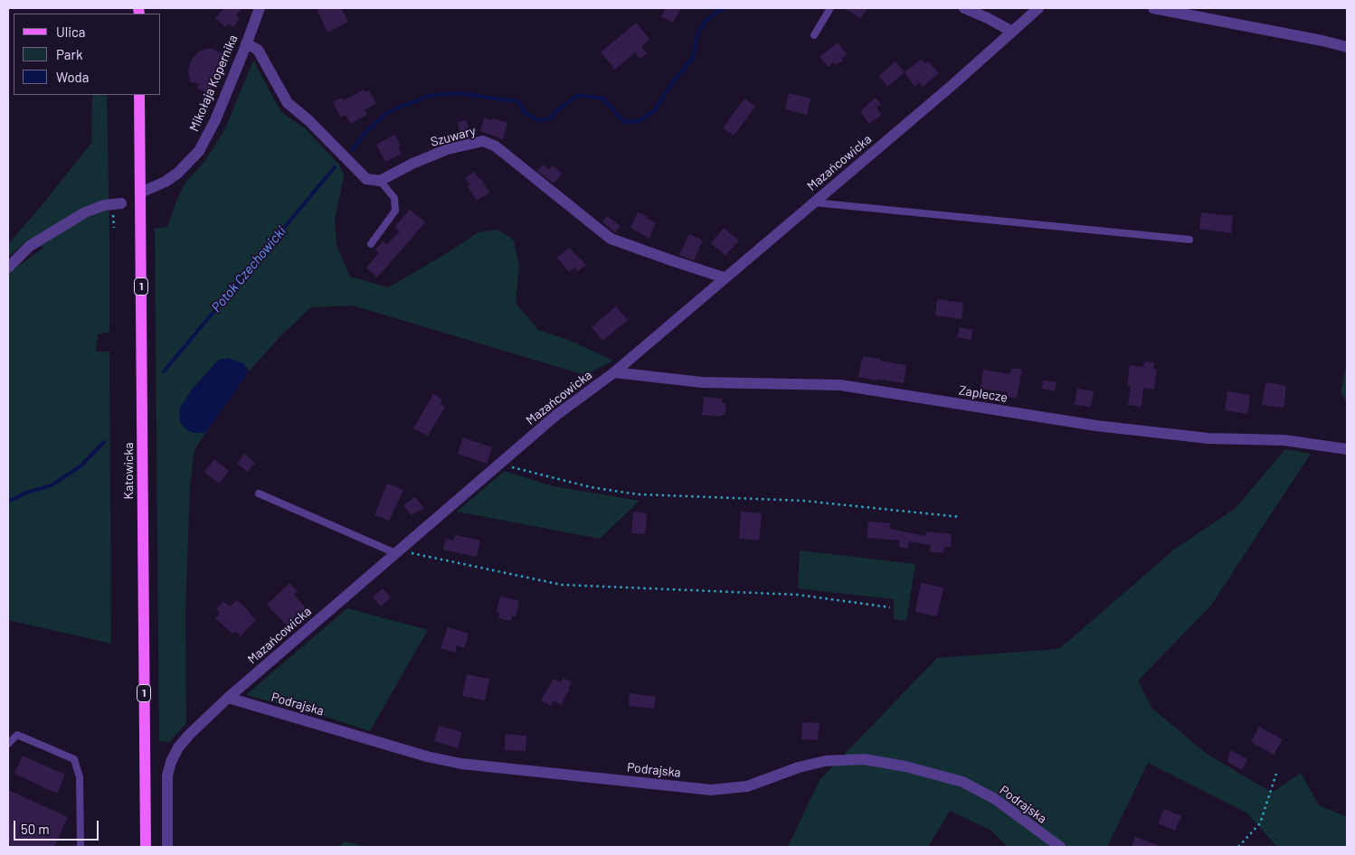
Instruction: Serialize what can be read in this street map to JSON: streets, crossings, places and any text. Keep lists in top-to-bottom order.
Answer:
{
  "streets": {
    "main road": ["1", "Katowicka"],
    "street": [
      "Mikołaja Kopernika",
      "Szuwary",
      "Mazańcowicka",
      "Zaplecze",
      "Podrajska"
    ]
  },
  "crossings": [
    ["Mikołaja Kopernika", "Katowicka"],
    ["Szuwary", "Mazańcowicka"],
    ["Mazańcowicka", "Zaplecze"],
    ["Mazańcowicka", "Podrajska"]
  ],
  "water": ["Potok Czechowicki"],
  "legend": ["Ulica", "Park", "Woda"],
  "scale_bar": "50 m"
}
